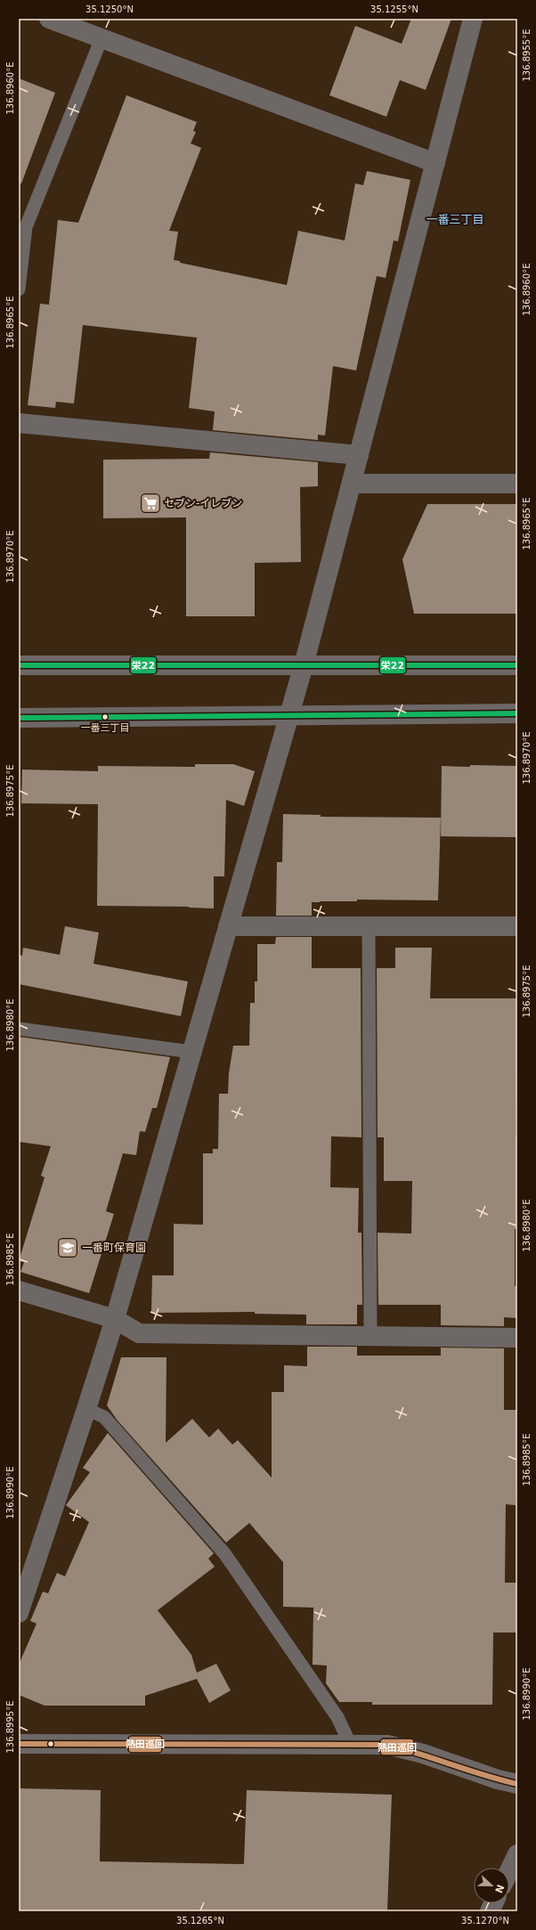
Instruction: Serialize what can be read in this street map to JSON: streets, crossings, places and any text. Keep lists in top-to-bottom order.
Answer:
{
  "districts": ["一番三丁目"],
  "places": {
    "supermarket": ["セブン-イレブン"],
    "other": ["一番三丁目"],
    "school or university": ["一番町保育園"]
  },
  "lines": ["transit line 栄22", "transit line 熱田巡回"],
  "north": "right",
  "coordinates": [
    "35.1250°N",
    "35.1255°N",
    "136.8955°E",
    "136.8960°E",
    "136.8965°E",
    "136.8970°E",
    "136.8975°E",
    "136.8980°E",
    "136.8985°E",
    "136.8990°E",
    "136.8995°E",
    "35.1265°N",
    "35.1270°N"
  ]
}
